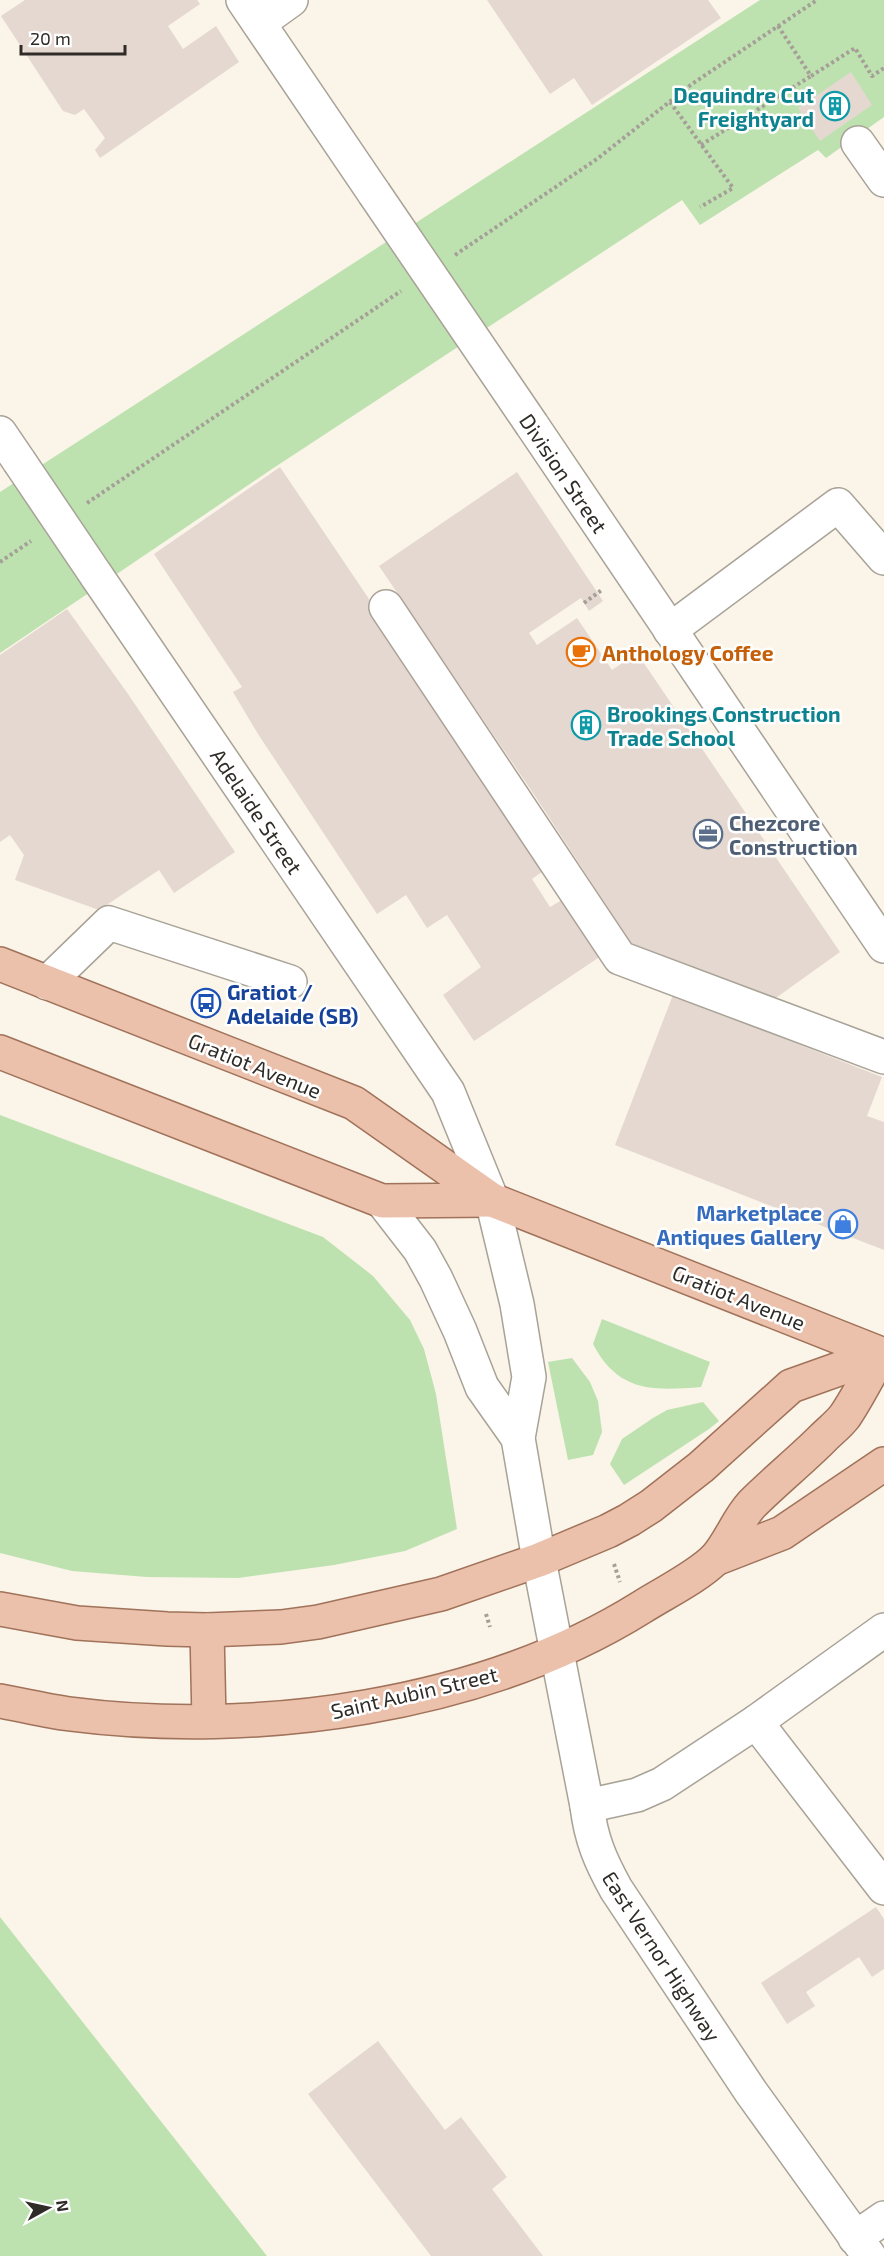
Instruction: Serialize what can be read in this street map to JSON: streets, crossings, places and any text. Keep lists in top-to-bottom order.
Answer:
{
  "streets": {
    "main road": ["Gratiot Avenue", "Saint Aubin Street"],
    "street": ["Division Street", "Adelaide Street", "East Vernor Highway"]
  },
  "crossings": [
    ["Adelaide Street", "Gratiot Avenue"],
    ["Adelaide Street", "East Vernor Highway"],
    ["Gratiot Avenue", "Saint Aubin Street"],
    ["Gratiot Avenue", "East Vernor Highway"],
    ["Saint Aubin Street", "East Vernor Highway"]
  ],
  "places": {
    "building": ["Dequindre Cut Freightyard", "Brookings Construction Trade School"],
    "cafe": ["Anthology Coffee"],
    "office": ["Chezcore Construction"],
    "bus stop": ["Gratiot / Adelaide (SB)"],
    "shop": ["Marketplace Antiques Gallery"]
  },
  "scale_bar": "20 m",
  "north": "right"
}
